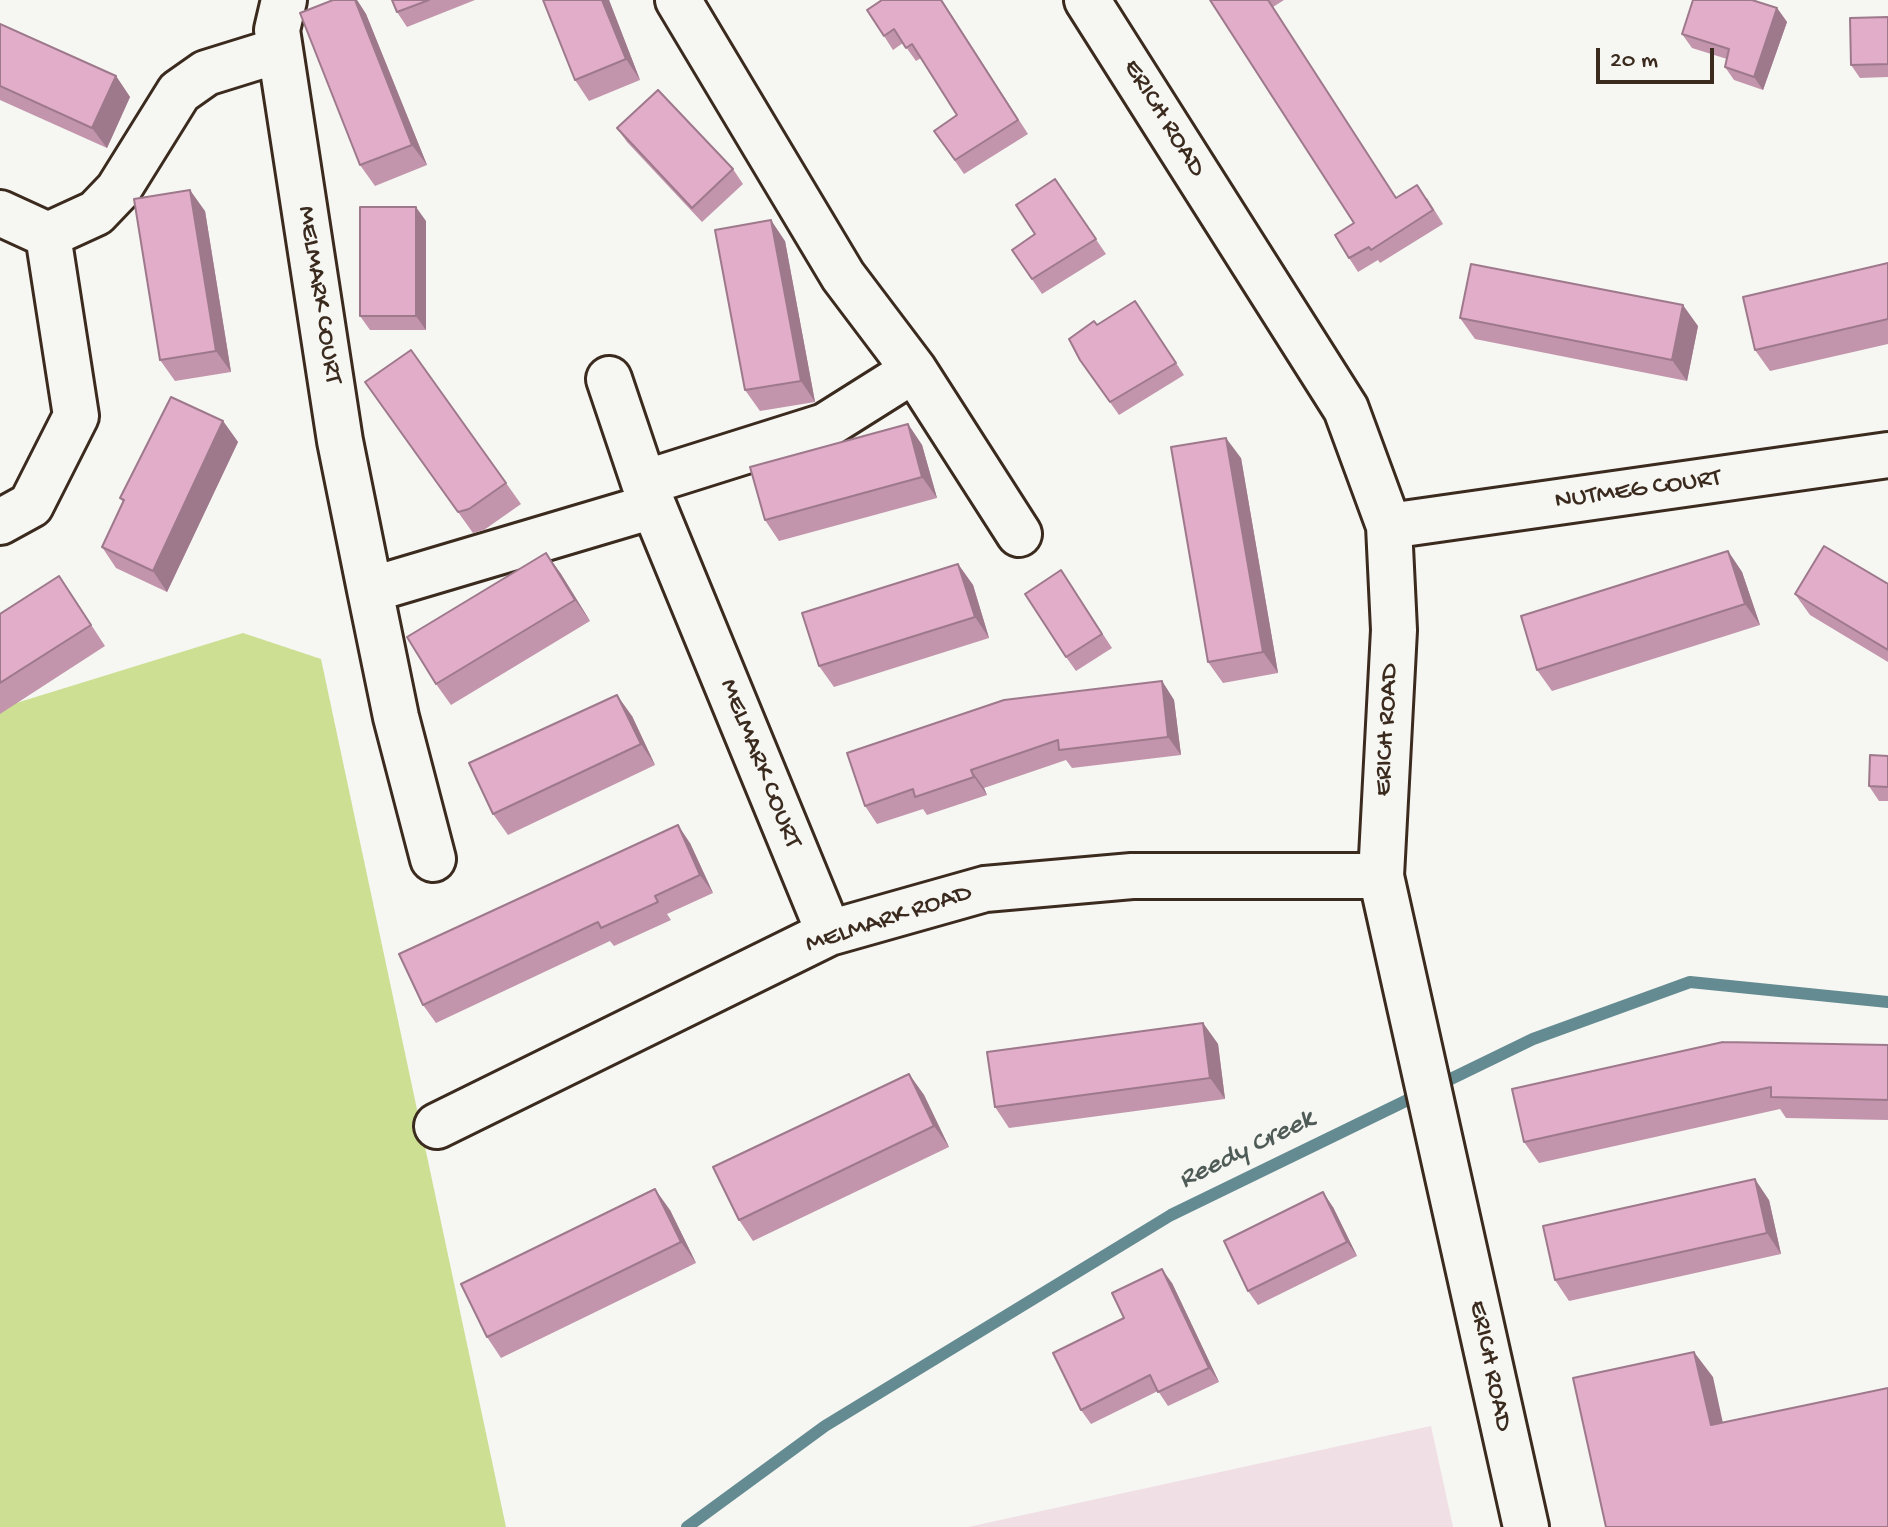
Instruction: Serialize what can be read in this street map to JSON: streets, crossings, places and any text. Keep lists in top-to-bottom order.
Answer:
{
  "streets": {
    "street": [
      "ERICH ROAD",
      "MELMARK COURT",
      "NUTMEG COURT",
      "MELMARK ROAD"
    ]
  },
  "crossings": [
    ["ERICH ROAD", "NUTMEG COURT"],
    ["ERICH ROAD", "MELMARK ROAD"],
    ["MELMARK COURT", "MELMARK ROAD"]
  ],
  "water": ["Reedy Creek"],
  "scale_bar": "20 m"
}
